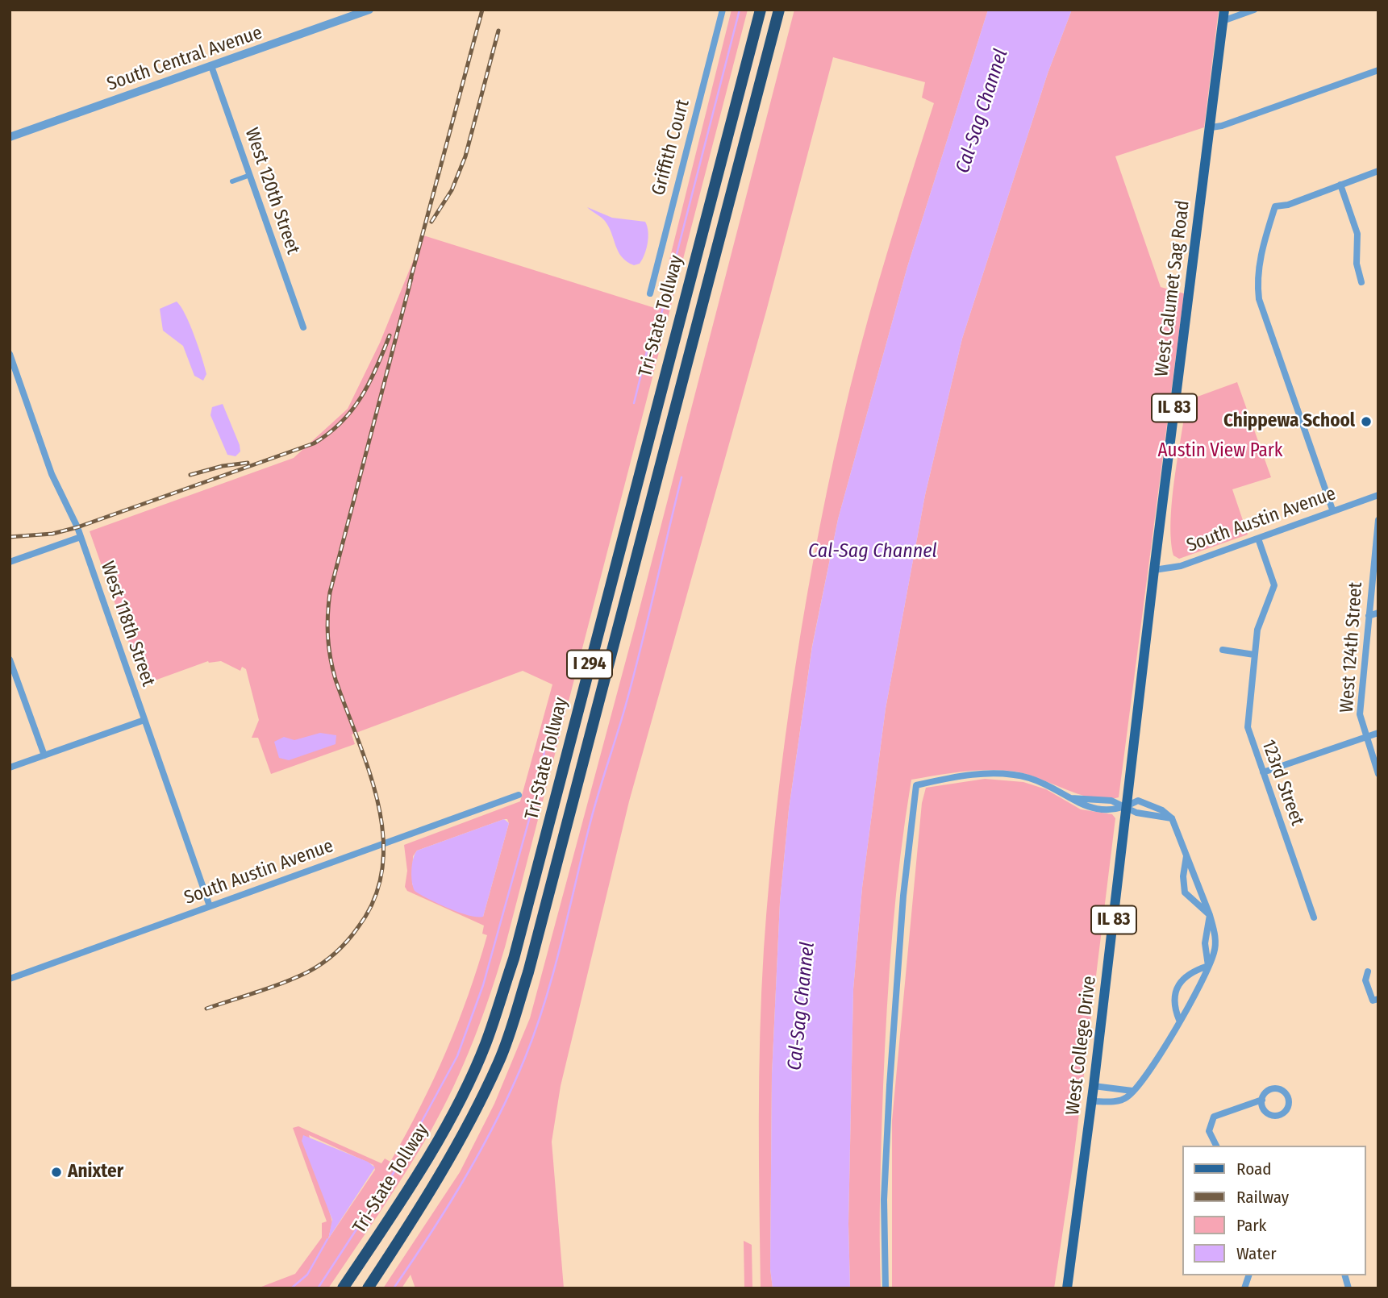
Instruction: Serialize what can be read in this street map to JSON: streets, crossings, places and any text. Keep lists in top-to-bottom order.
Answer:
{
  "streets": {
    "highway": ["Tri-State Tollway", "I 294"],
    "main road": ["West Calumet Sag Road", "IL 83", "West College Drive"],
    "street": [
      "South Central Avenue",
      "Griffith Court",
      "West 120th Street",
      "South Austin Avenue",
      "West 118th Street",
      "West 124th Street",
      "123rd Street"
    ]
  },
  "crossings": [
    ["South Central Avenue", "West 120th Street"],
    ["West Calumet Sag Road", "South Austin Avenue"],
    ["West Calumet Sag Road", "West College Drive"],
    ["South Austin Avenue", "West 118th Street"],
    ["South Austin Avenue", "123rd Street"]
  ],
  "water": ["Cal-Sag Channel"],
  "parks": ["Austin View Park"],
  "places": ["Chippewa School", "Anixter"],
  "legend": [
    "Road",
    "Railway",
    "Park",
    "Water"
  ]
}
